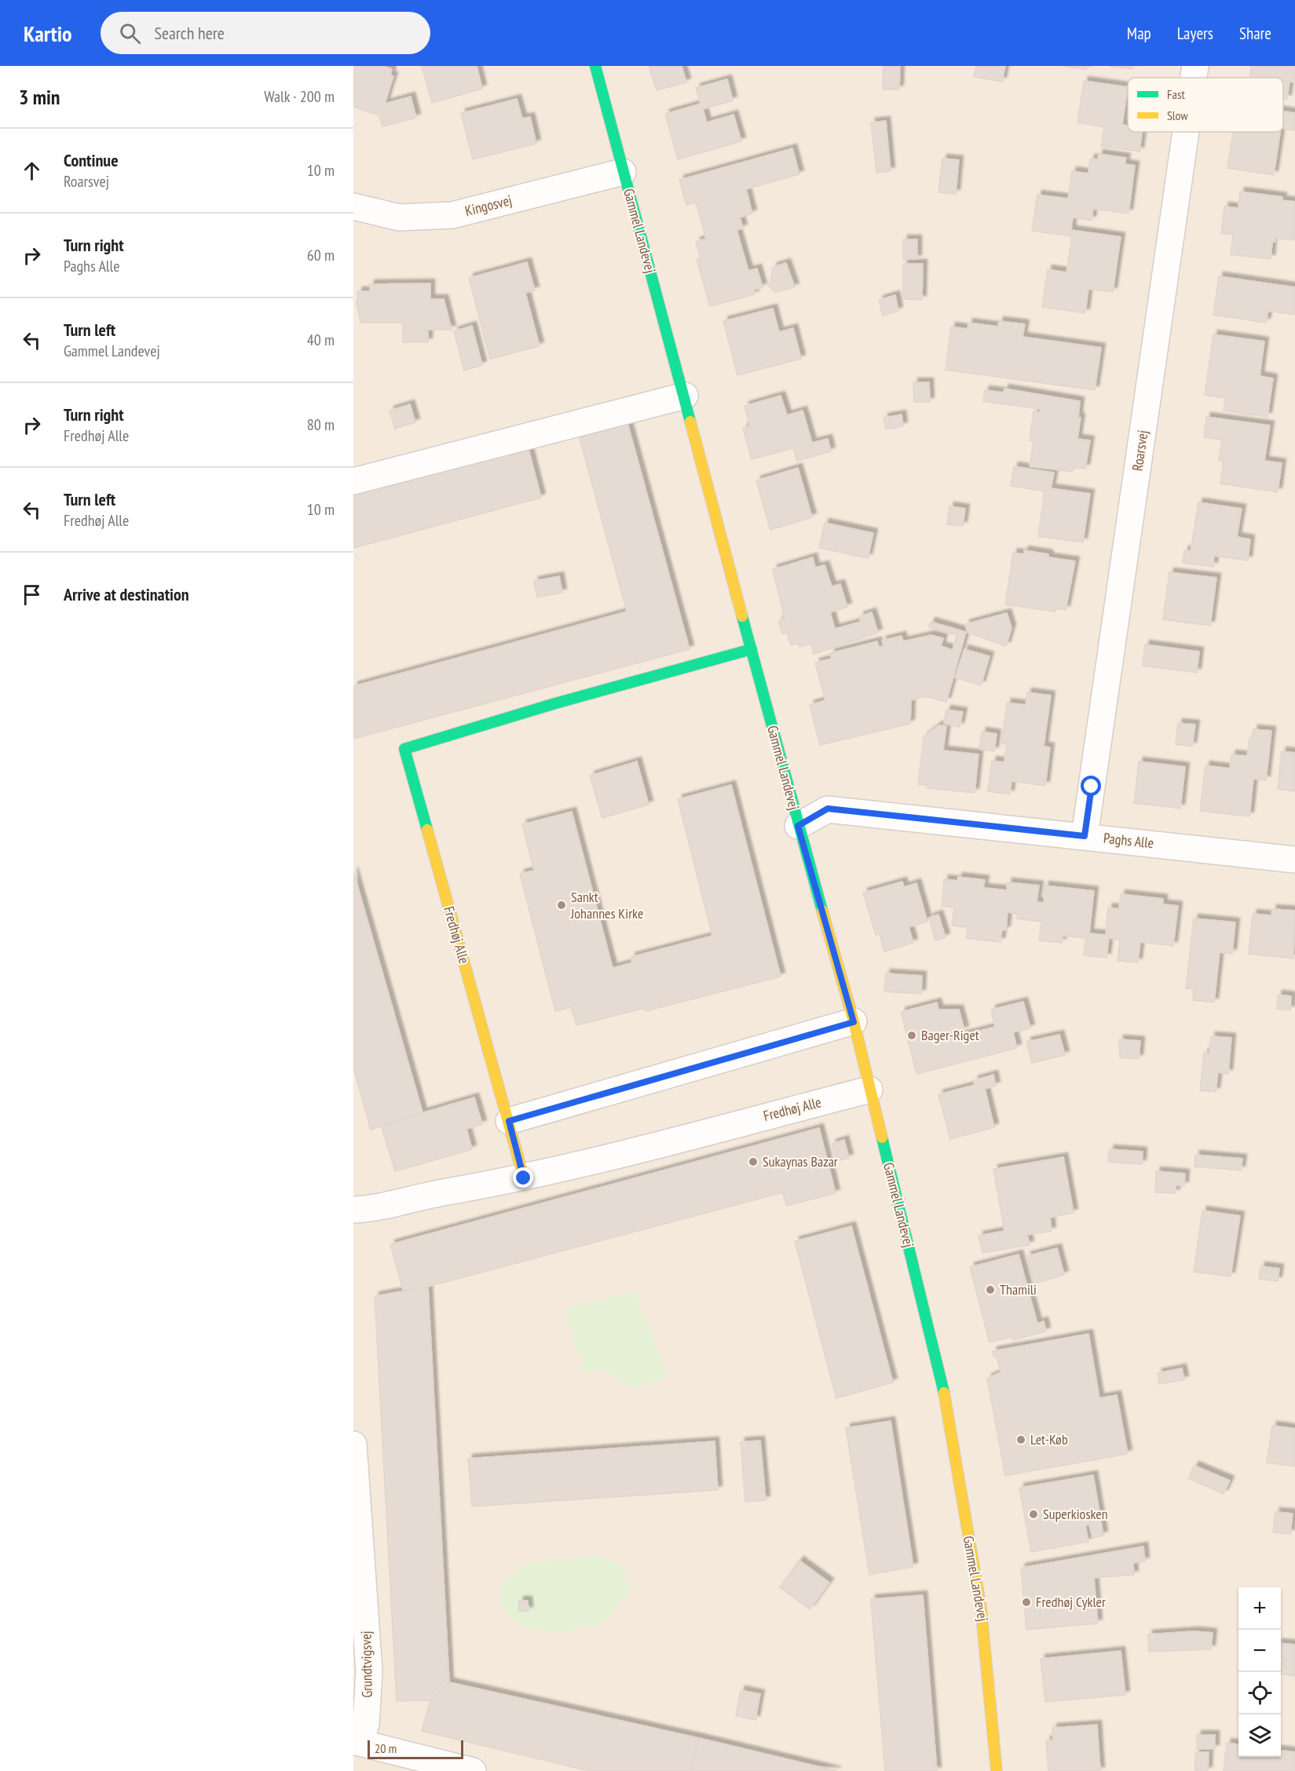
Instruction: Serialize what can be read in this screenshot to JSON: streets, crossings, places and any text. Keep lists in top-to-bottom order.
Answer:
{
  "streets": {
    "street": [
      "Kingosvej",
      "Gammel Landevej",
      "Roarsvej",
      "Paghs Alle",
      "Fredhøj Alle",
      "Grundtvigsvej"
    ]
  },
  "crossings": [
    ["Kingosvej", "Gammel Landevej"],
    ["Gammel Landevej", "Paghs Alle"],
    ["Gammel Landevej", "Fredhøj Alle"],
    ["Roarsvej", "Paghs Alle"]
  ],
  "places": [
    "Sankt Johannes Kirke",
    "Bager-Riget",
    "Sukaynas Bazar",
    "Thamili",
    "Let-Køb",
    "Superkiosken",
    "Fredhøj Cykler"
  ],
  "legend": ["Fast", "Slow"],
  "scale_bar": "20 m",
  "page": {
    "header": "Kartio",
    "search": "Search here",
    "nav": ["Map", "Layers", "Share"],
    "heading": ["3 min", "Walk · 200 m"],
    "list": [
      ["Continue", "Roarsvej", "10 m"],
      ["Turn right", "Paghs Alle", "60 m"],
      ["Turn left", "Gammel Landevej", "40 m"],
      ["Turn right", "Fredhøj Alle", "80 m"],
      ["Turn left", "Fredhøj Alle", "10 m"],
      "Arrive at destination"
    ],
    "map_buttons": ["+", "−"],
    "scale": "20 m"
  }
}
